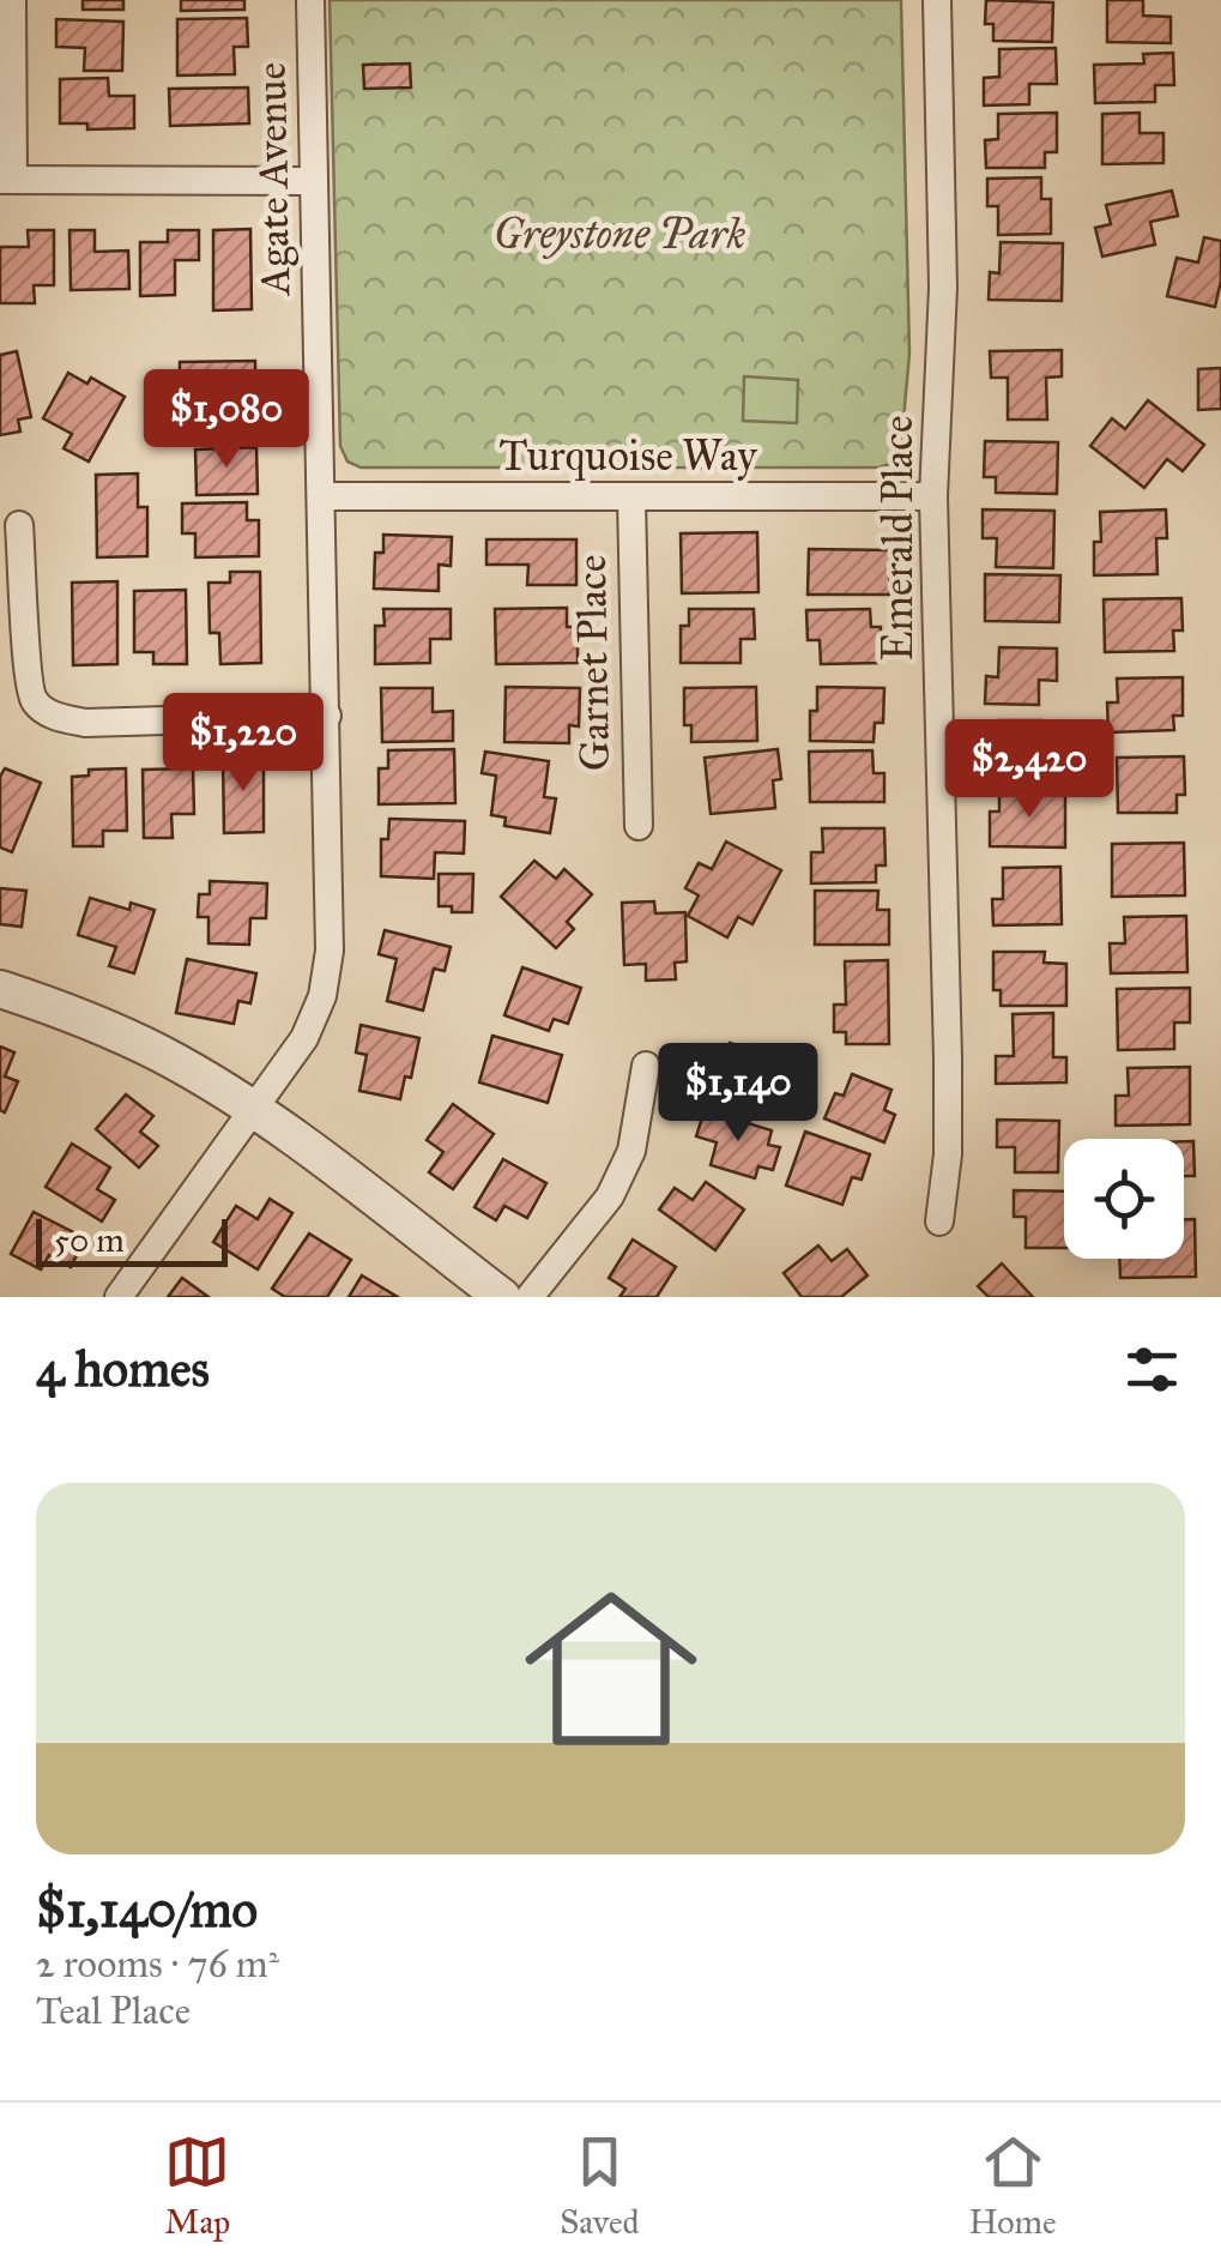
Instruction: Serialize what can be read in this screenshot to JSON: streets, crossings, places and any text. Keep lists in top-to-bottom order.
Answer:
{
  "streets": {
    "street": [
      "Agate Avenue",
      "Turquoise Way",
      "Emerald Place",
      "Garnet Place"
    ]
  },
  "crossings": [
    ["Agate Avenue", "Turquoise Way"],
    ["Turquoise Way", "Emerald Place"],
    ["Turquoise Way", "Garnet Place"]
  ],
  "parks": ["Greystone Park"],
  "scale_bar": "50 m",
  "page": {
    "price": [
      "$1,080",
      "$1,220",
      "$2,420",
      "$1,140"
    ],
    "scale": "50 m",
    "heading": "4 homes",
    "list": [
      {
        "name": "$1,140/mo",
        "note": "2 rooms · 76 m² · Teal Place"
      }
    ],
    "tabs": ["Map", "Saved", "Home"]
  }
}
